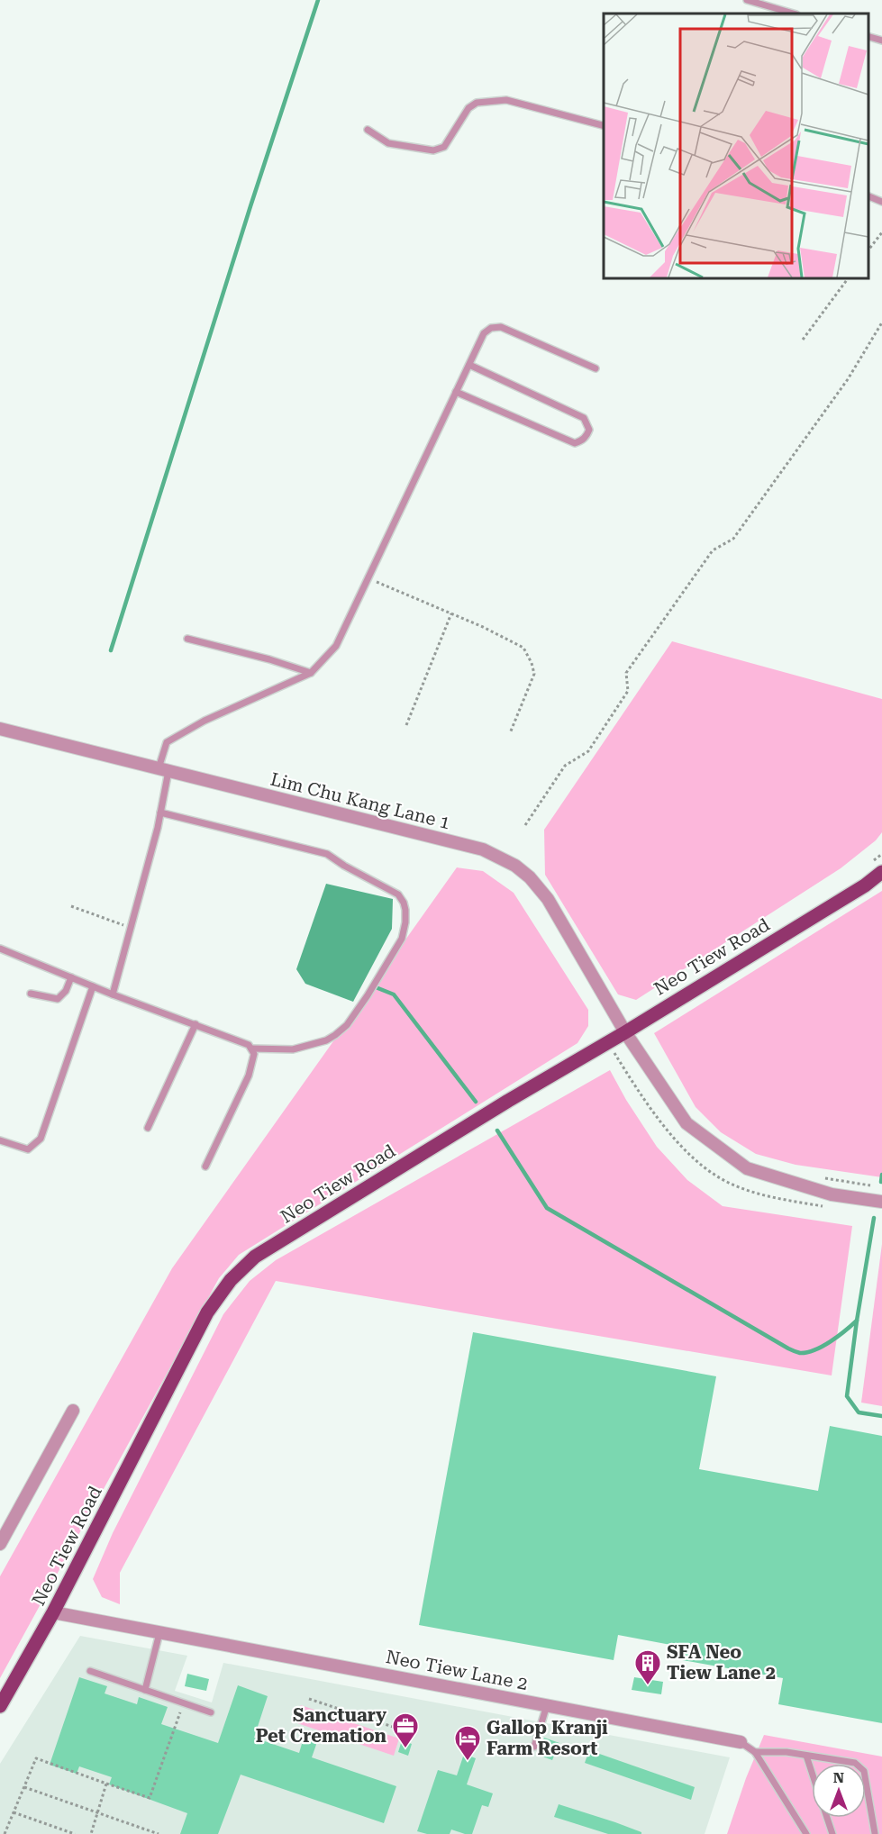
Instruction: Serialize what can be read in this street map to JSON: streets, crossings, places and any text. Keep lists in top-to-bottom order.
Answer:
{
  "streets": {
    "main road": ["Neo Tiew Road"],
    "street": ["Lim Chu Kang Lane 1", "Neo Tiew Lane 2"]
  },
  "crossings": [
    ["Lim Chu Kang Lane 1", "Neo Tiew Road"],
    ["Neo Tiew Road", "Neo Tiew Lane 2"]
  ],
  "places": {
    "building": ["SFA Neo Tiew Lane 2"],
    "office": ["Sanctuary Pet Cremation"],
    "hotel": ["Gallop Kranji Farm Resort"]
  },
  "north": "top"
}
